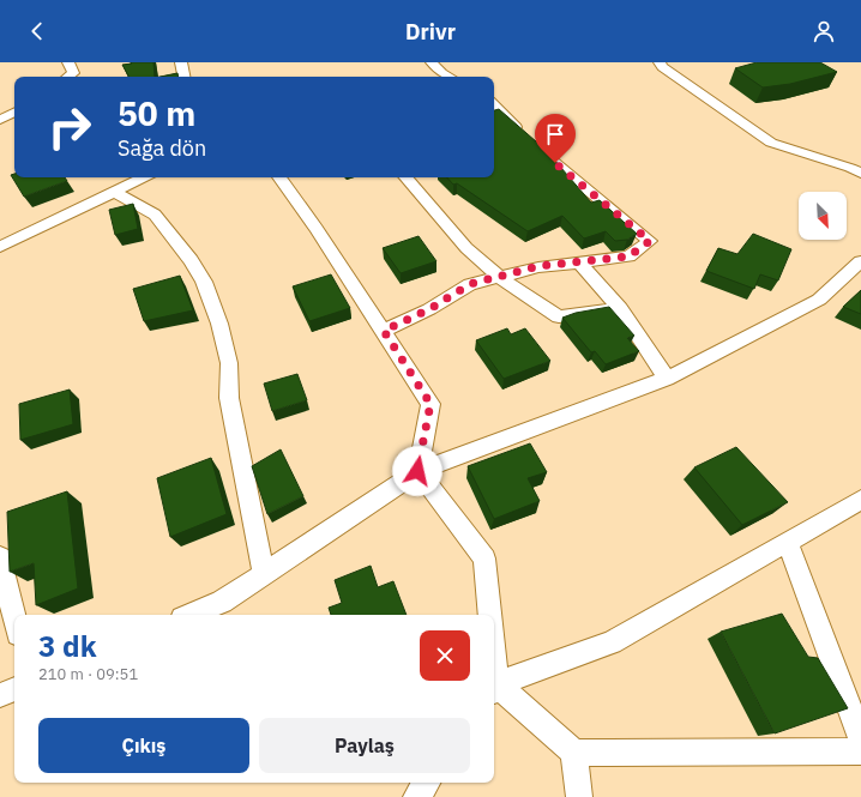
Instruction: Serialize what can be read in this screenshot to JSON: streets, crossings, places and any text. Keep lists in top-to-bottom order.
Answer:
{
  "north": "bottom right",
  "page": {
    "header": "Drivr",
    "turn": ["50 m", "Sağa dön"],
    "heading": ["3 dk", "210 m · 09:51"],
    "buttons": ["Çıkış", "Paylaş"]
  }
}
